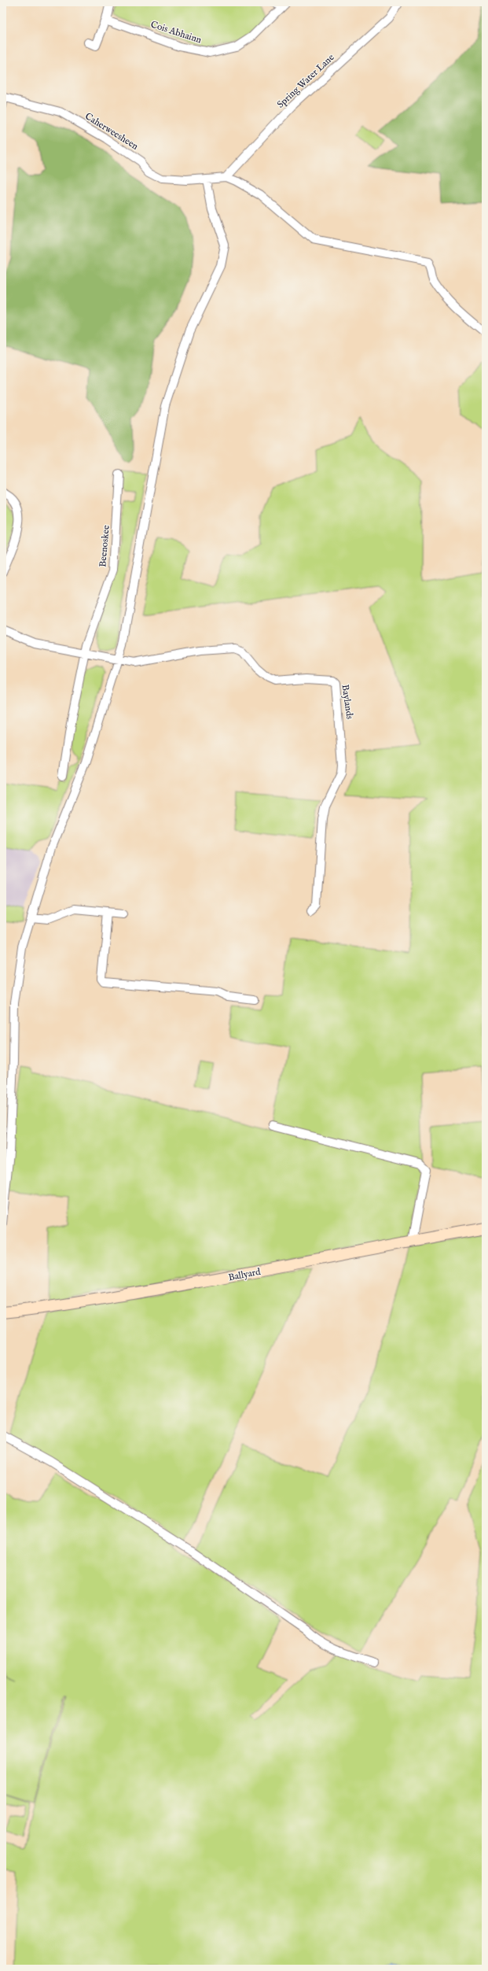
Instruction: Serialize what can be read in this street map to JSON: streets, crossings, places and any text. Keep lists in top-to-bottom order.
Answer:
{
  "streets": {
    "street": [
      "Cois Abhainn",
      "Spring Water Lane",
      "Caherweesheen",
      "Beenoskee",
      "Baylands",
      "Ballyard"
    ]
  },
  "crossings": [
    ["Spring Water Lane", "Caherweesheen"]
  ]
}
